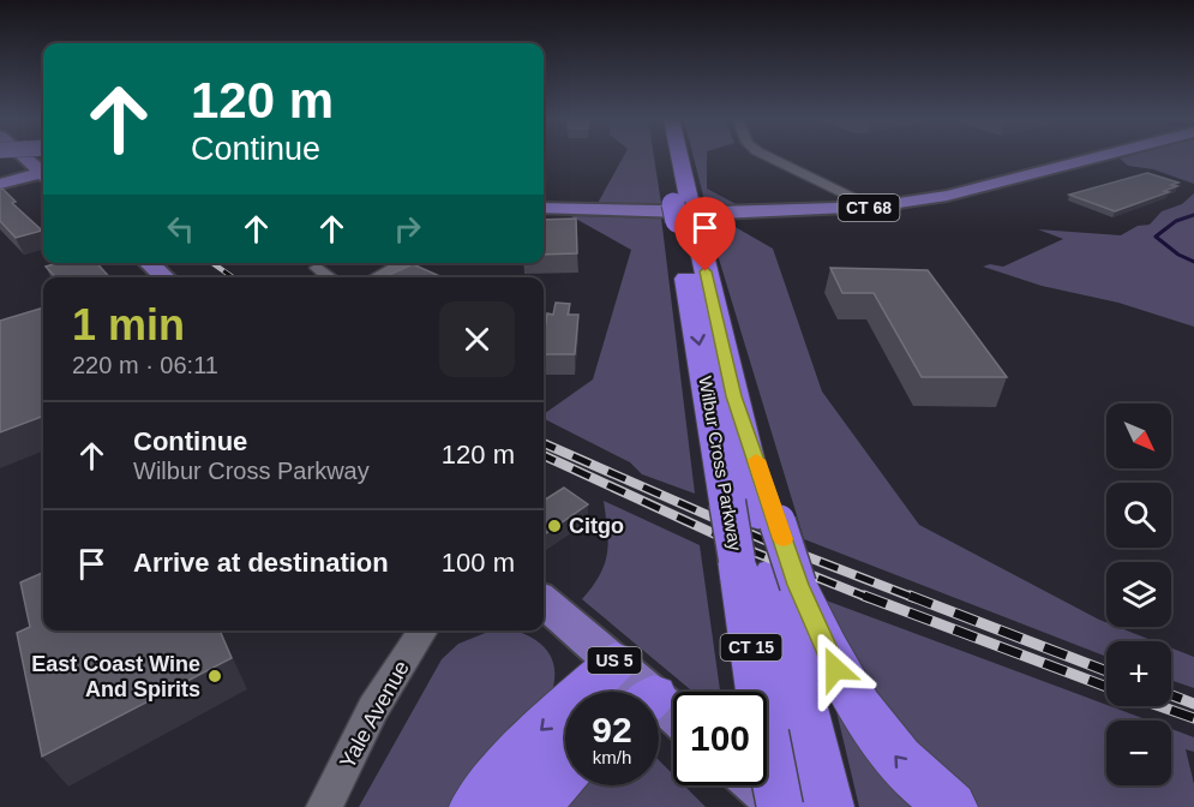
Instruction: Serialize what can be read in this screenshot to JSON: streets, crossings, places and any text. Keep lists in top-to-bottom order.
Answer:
{
  "streets": {
    "highway": ["Wilbur Cross Parkway", "CT 15"],
    "main road": ["CT 68", "US 5"],
    "street": ["Yale Avenue"]
  },
  "places": ["Citgo", "East Coast Wine And Spirits"],
  "north": "bottom right",
  "page": {
    "turn": ["120 m", "Continue"],
    "heading": ["1 min", "220 m · 06:11"],
    "list": [
      {
        "name": "Continue",
        "note": "Wilbur Cross Parkway",
        "value": "120 m"
      },
      {
        "name": "Arrive at destination",
        "value": "100 m"
      }
    ],
    "map_buttons": ["+", "−"],
    "speed": "92 km/h",
    "limit": "100"
  }
}
